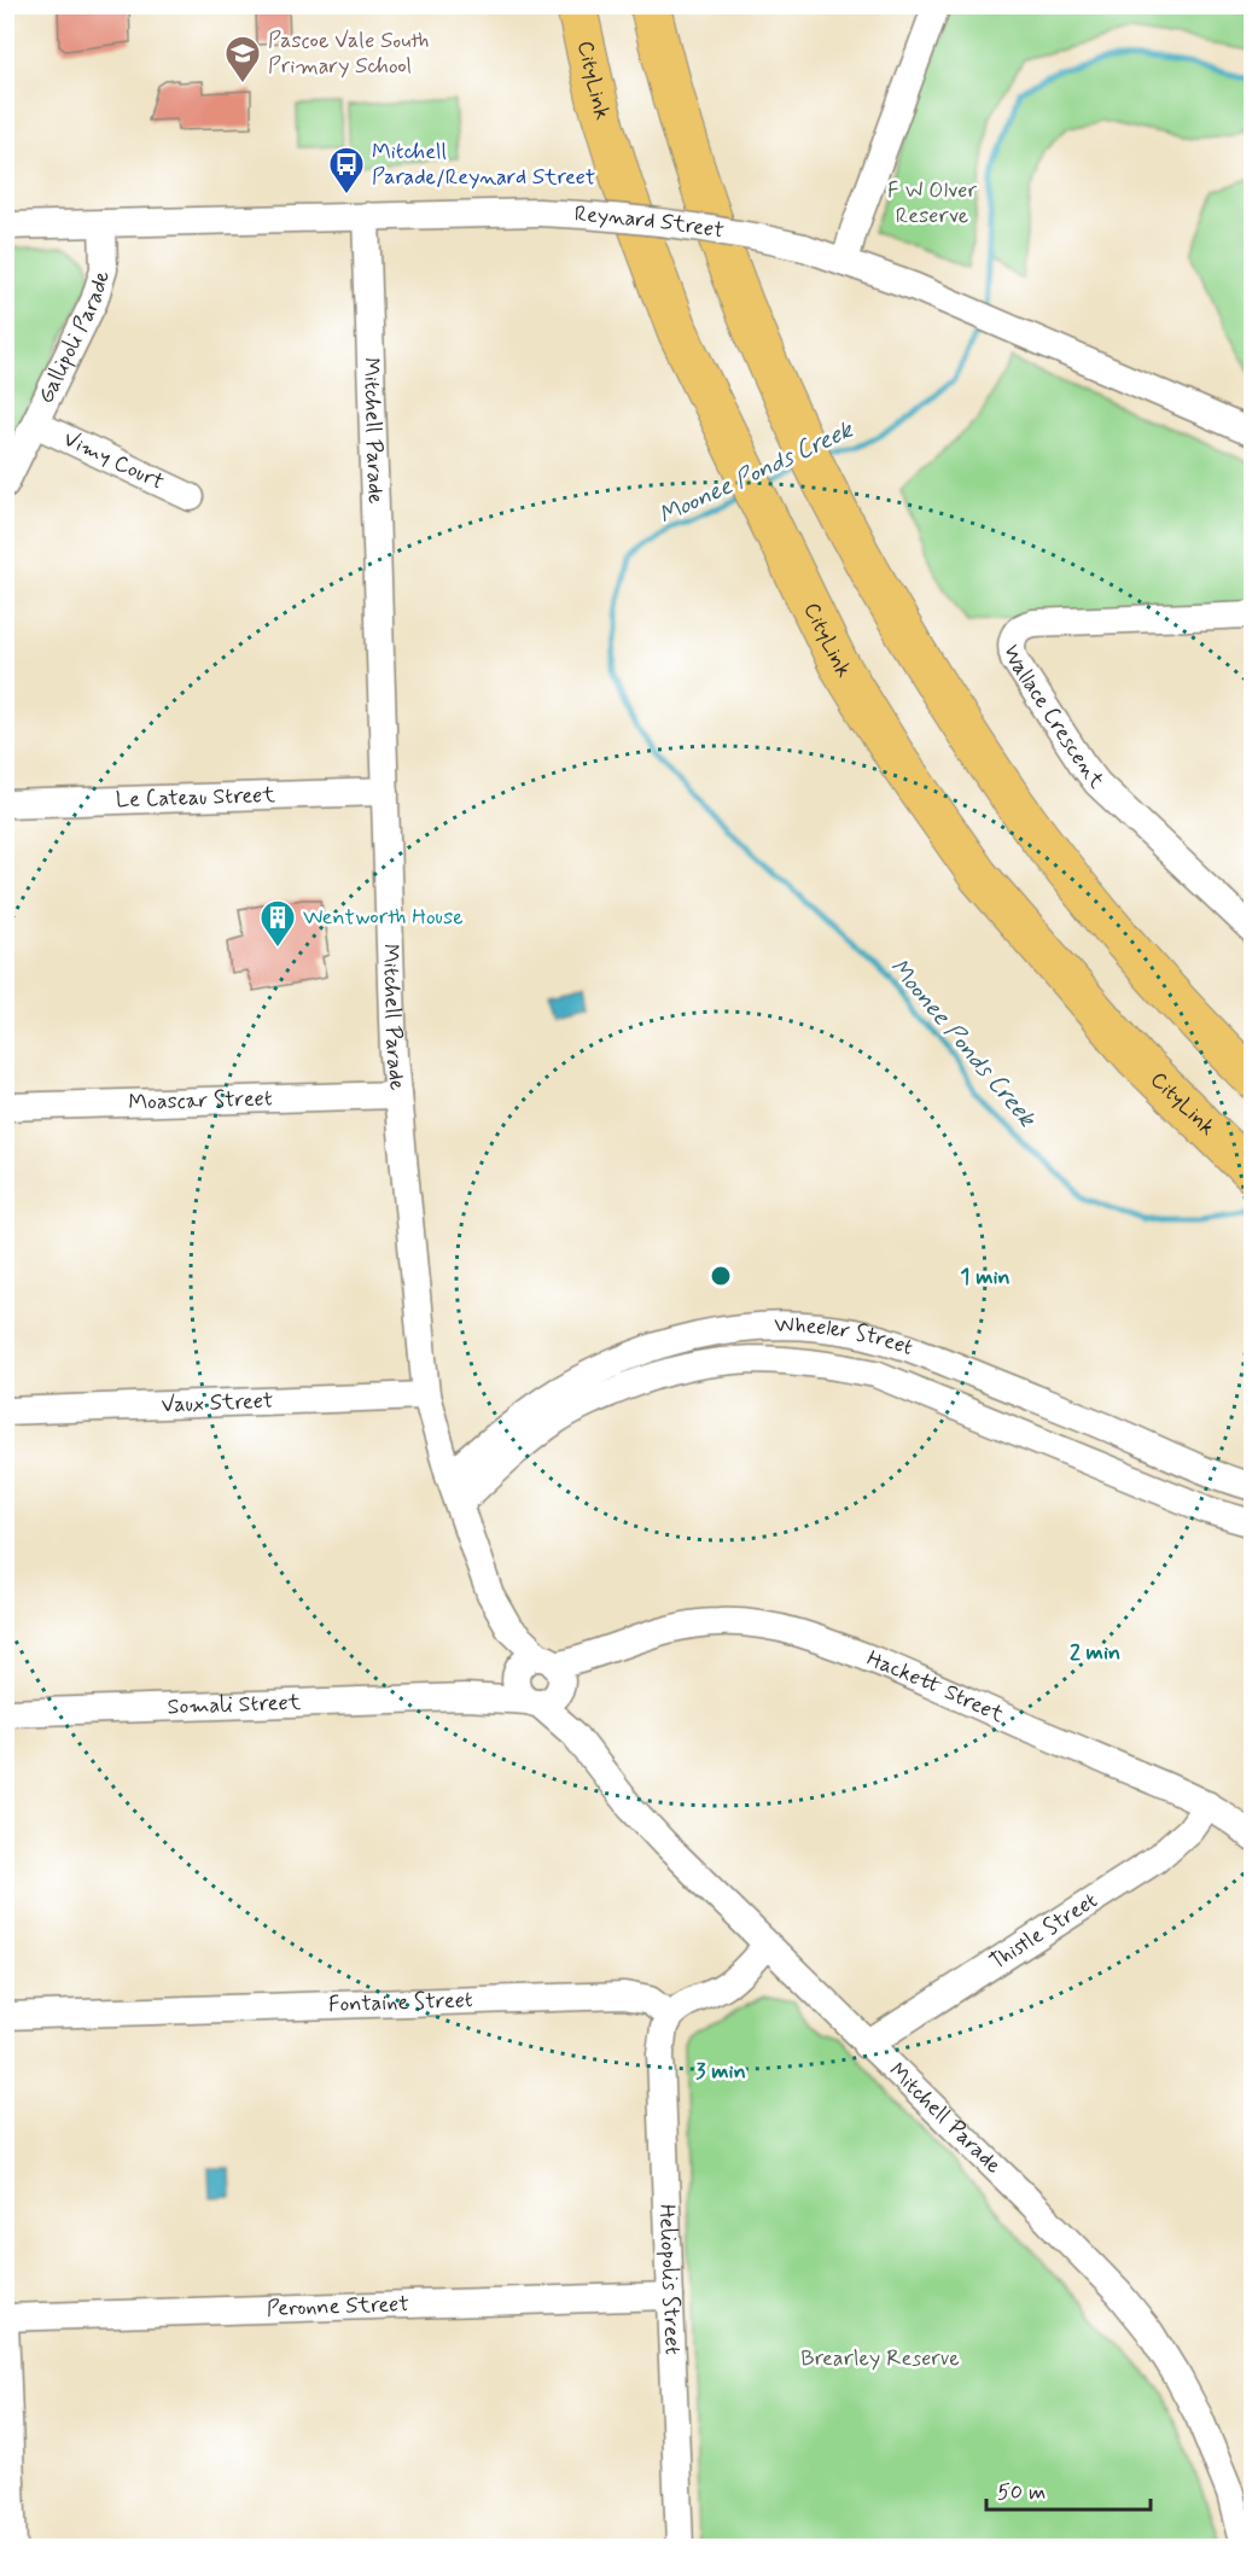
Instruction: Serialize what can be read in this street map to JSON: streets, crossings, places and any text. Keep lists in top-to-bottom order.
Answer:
{
  "streets": {
    "highway": ["CityLink"],
    "street": [
      "Reynard Street",
      "Gallipoli Parade",
      "Mitchell Parade",
      "Vimy Court",
      "Wallace Crescent",
      "Le Cateau Street",
      "Moascar Street",
      "Wheeler Street",
      "Vaux Street",
      "Hackett Street",
      "Somali Street",
      "Thistle Street",
      "Fontaine Street",
      "Heliopolis Street",
      "Peronne Street"
    ]
  },
  "crossings": [
    ["Reynard Street", "Gallipoli Parade"],
    ["Reynard Street", "Mitchell Parade"],
    ["Gallipoli Parade", "Vimy Court"],
    ["Mitchell Parade", "Le Cateau Street"],
    ["Mitchell Parade", "Moascar Street"],
    ["Mitchell Parade", "Wheeler Street"],
    ["Mitchell Parade", "Vaux Street"],
    ["Mitchell Parade", "Hackett Street"],
    ["Mitchell Parade", "Somali Street"],
    ["Mitchell Parade", "Thistle Street"],
    ["Hackett Street", "Somali Street"],
    ["Hackett Street", "Thistle Street"],
    ["Fontaine Street", "Heliopolis Street"],
    ["Heliopolis Street", "Peronne Street"]
  ],
  "water": ["Moonee Ponds Creek"],
  "parks": ["F W Olver Reserve", "Brearley Reserve"],
  "places": {
    "school or university": ["Pascoe Vale South Primary School"],
    "bus stop": ["Mitchell Parade/Reynard Street"],
    "building": ["Wentworth House"]
  },
  "scale_bar": "50 m",
  "rings": ["1 min", "2 min", "3 min"]
}
